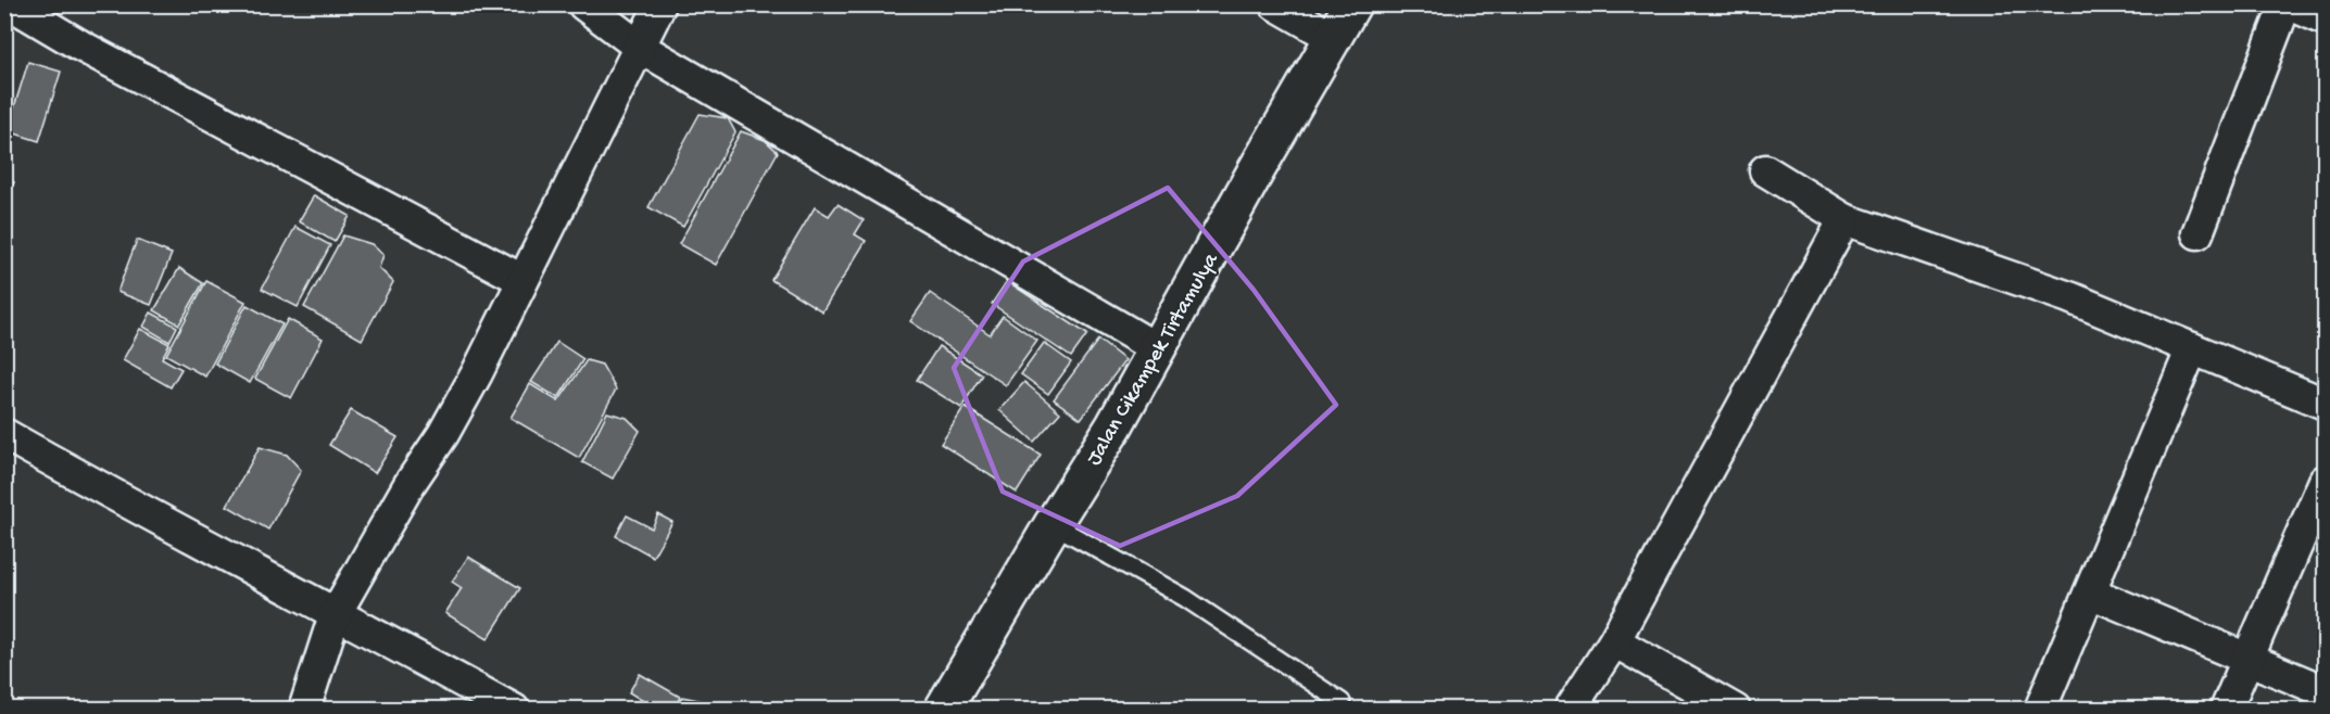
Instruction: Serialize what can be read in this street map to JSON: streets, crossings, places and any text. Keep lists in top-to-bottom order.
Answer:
{
  "streets": {
    "street": ["Jalan Cikampek Tirtamulya"]
  }
}
